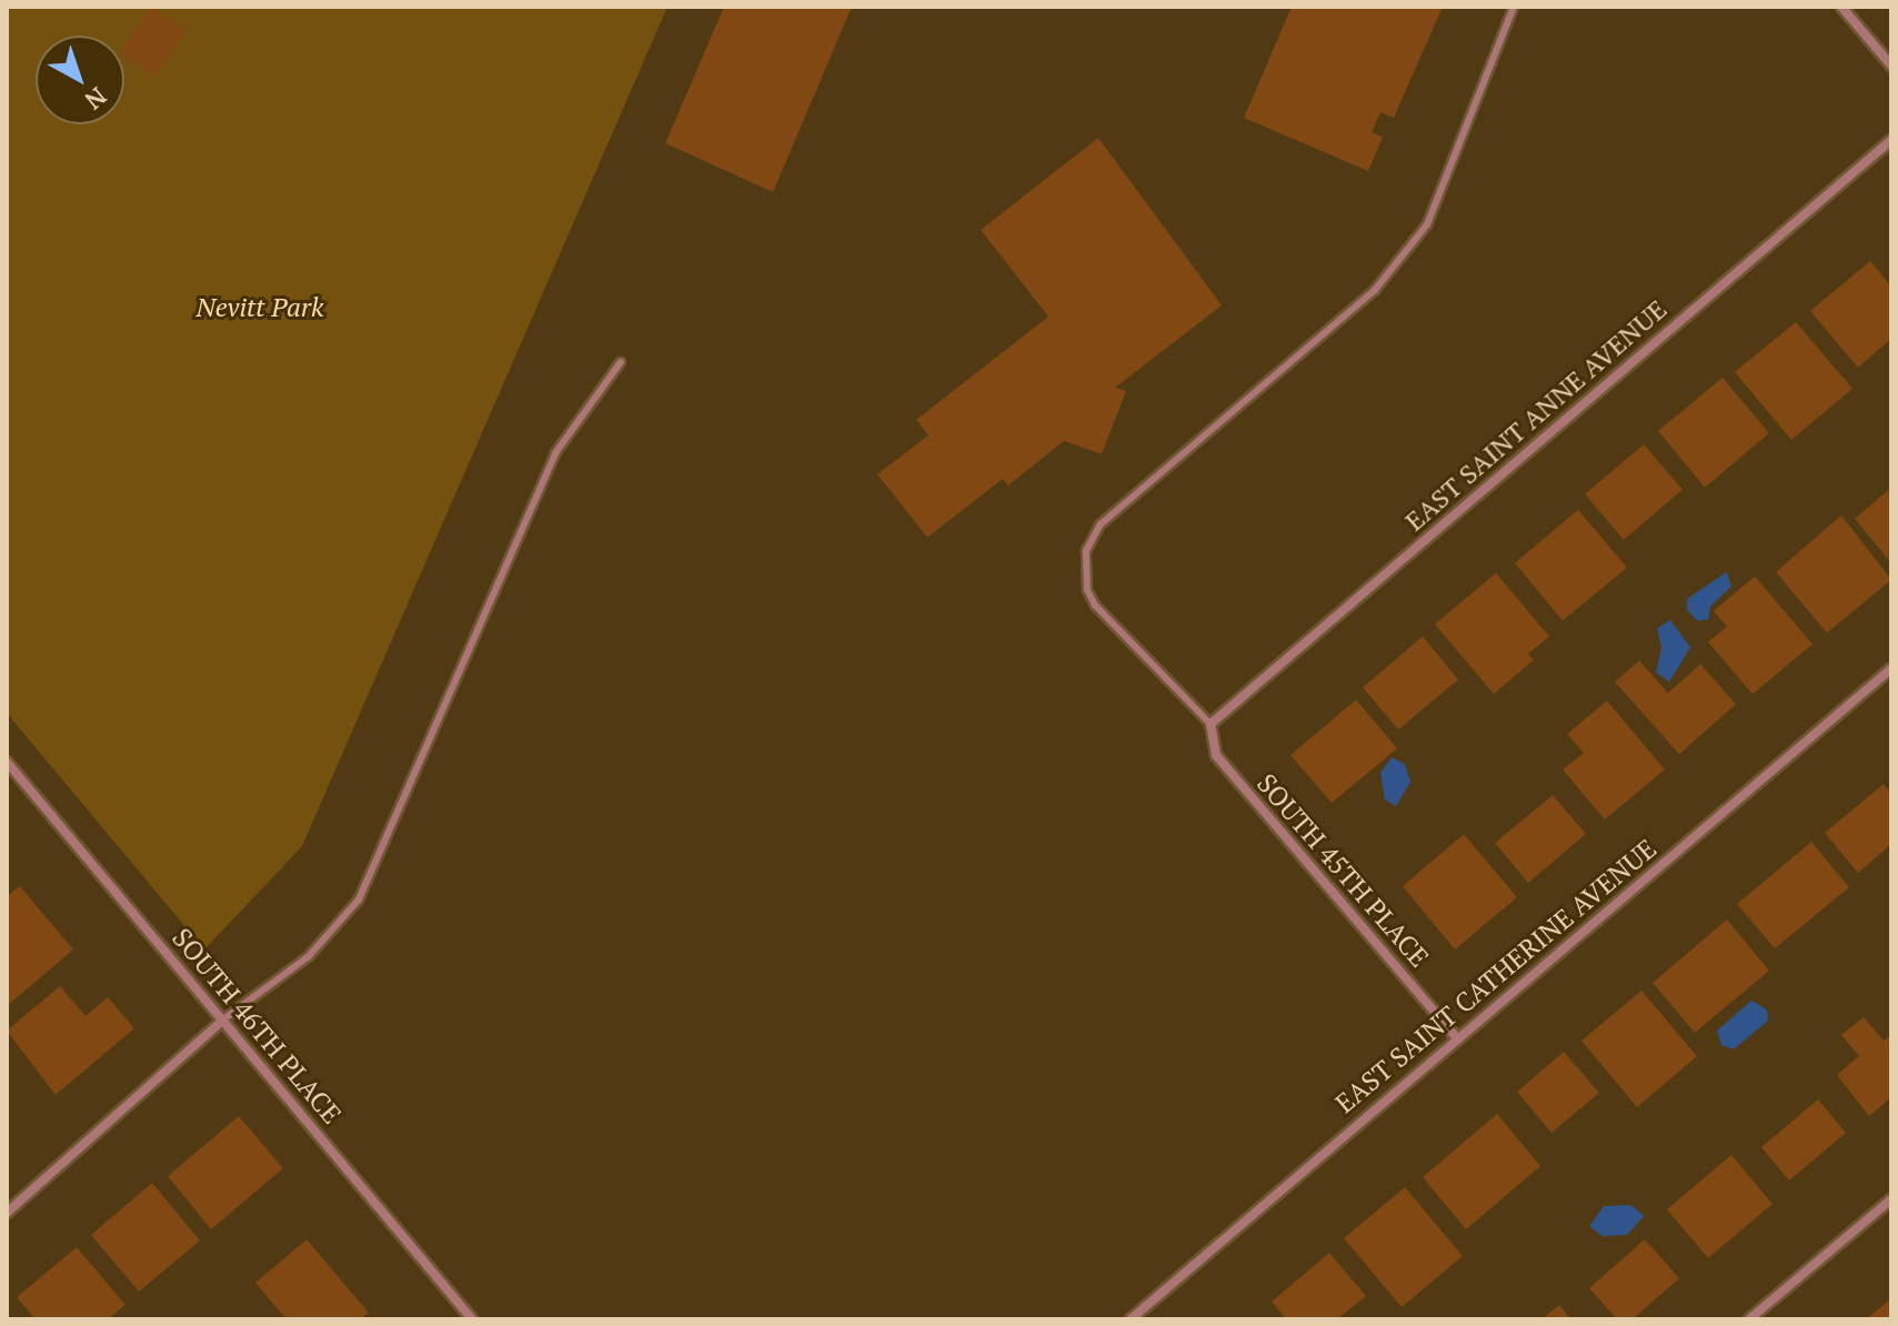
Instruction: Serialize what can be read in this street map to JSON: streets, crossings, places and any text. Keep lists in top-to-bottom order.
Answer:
{
  "streets": {
    "street": [
      "EAST SAINT ANNE AVENUE",
      "SOUTH 45TH PLACE",
      "EAST SAINT CATHERINE AVENUE",
      "SOUTH 46TH PLACE"
    ]
  },
  "crossings": [
    ["EAST SAINT ANNE AVENUE", "SOUTH 45TH PLACE"],
    ["SOUTH 45TH PLACE", "EAST SAINT CATHERINE AVENUE"]
  ],
  "parks": ["Nevitt Park"],
  "north": "bottom right"
}
